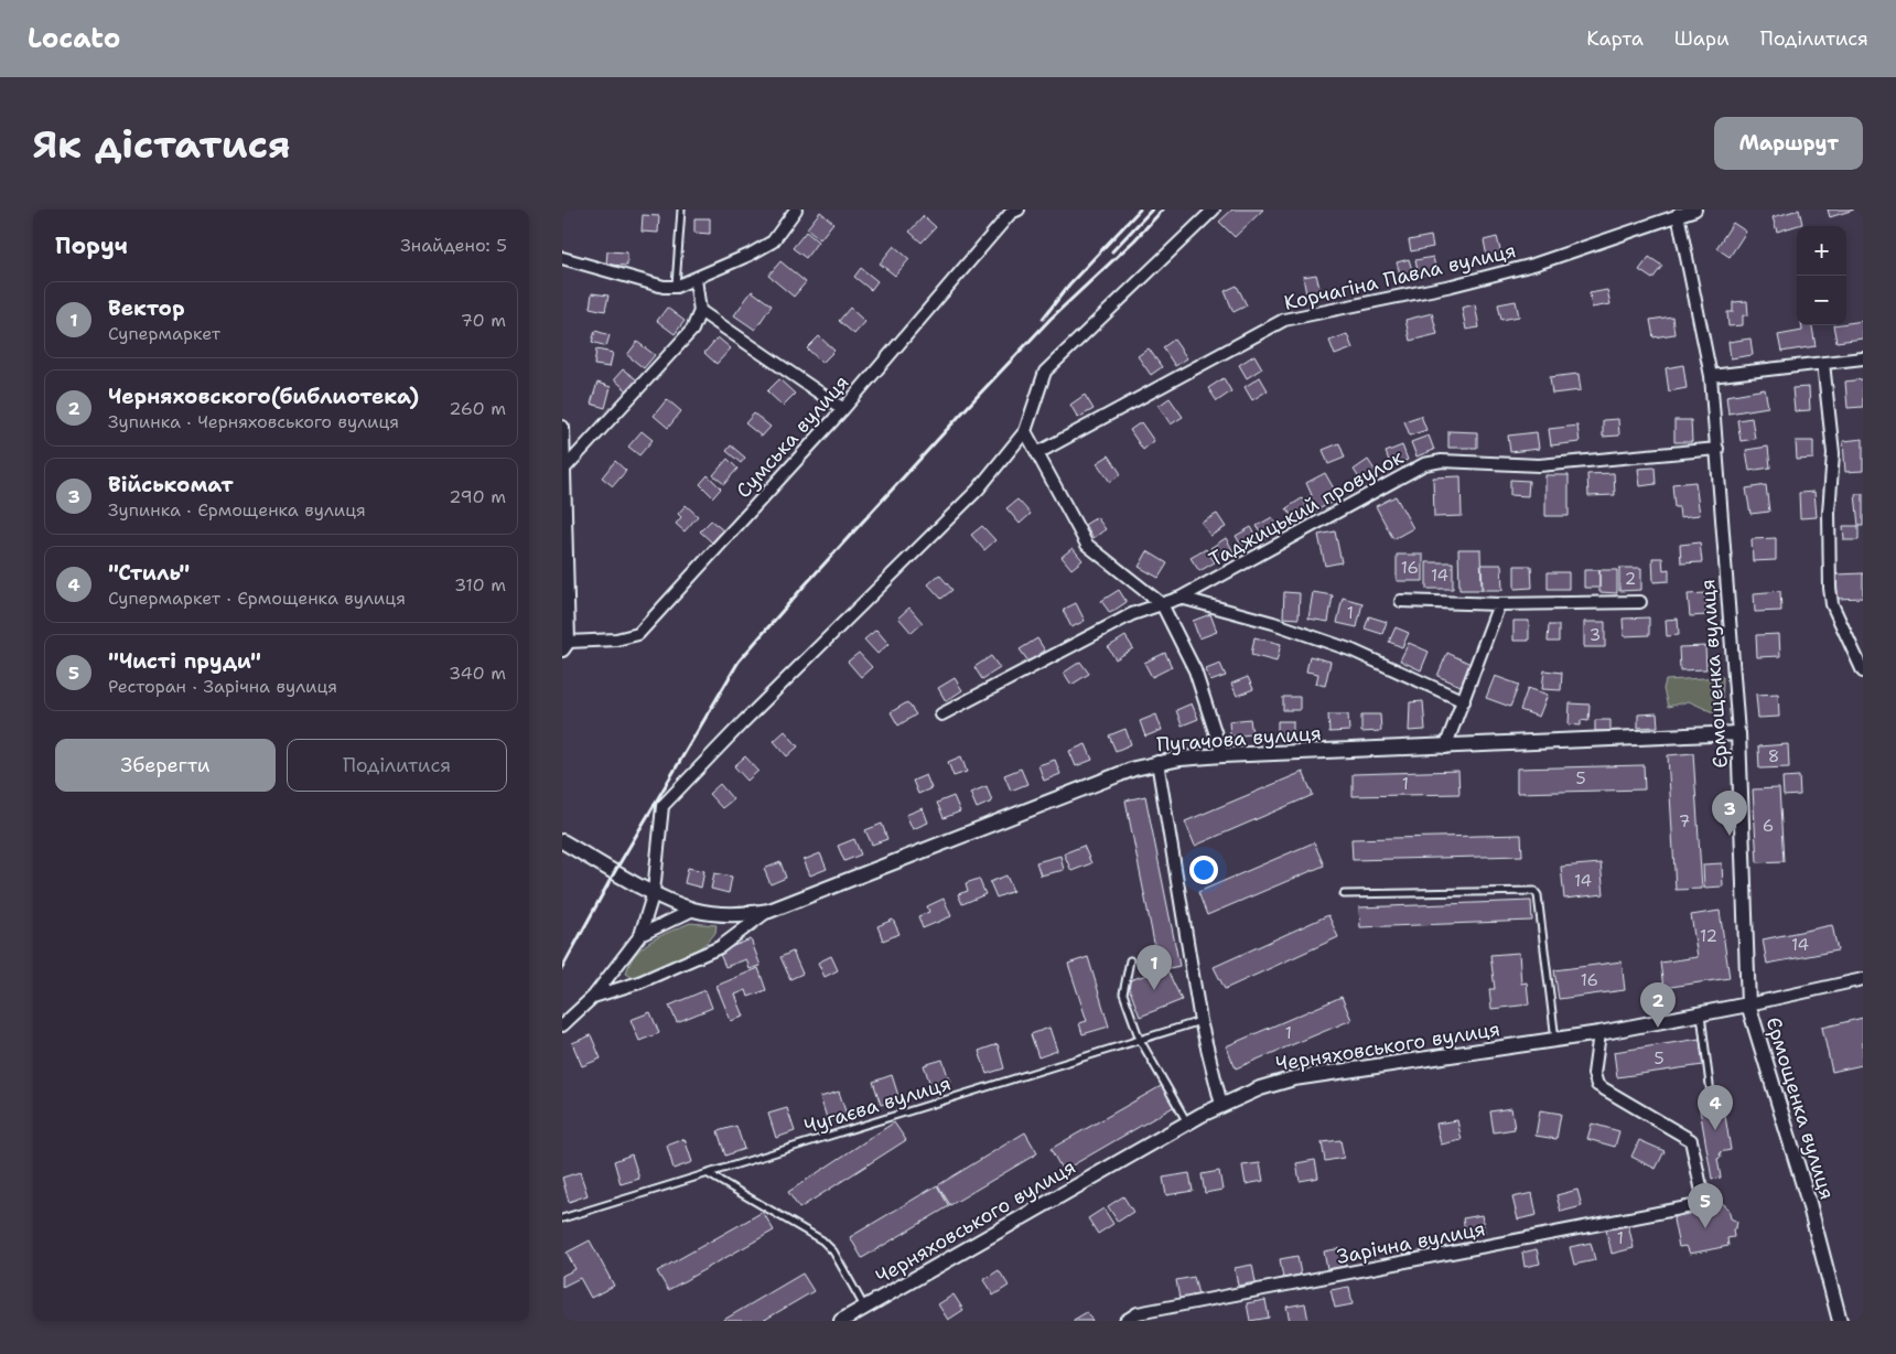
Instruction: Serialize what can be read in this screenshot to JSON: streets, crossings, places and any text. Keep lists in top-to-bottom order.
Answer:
{
  "streets": {
    "street": [
      "Корчагіна Павла вулиця",
      "Сумська вулиця",
      "Таджицький провулок",
      "Єрмощенка вулиця",
      "Пугачова вулиця",
      "Черняховського вулиця",
      "Зарічна вулиця"
    ],
    "lane": ["Чугаєва вулиця"]
  },
  "crossings": [
    ["Корчагіна Павла вулиця", "Єрмощенка вулиця"],
    ["Таджицький провулок", "Єрмощенка вулиця"],
    ["Єрмощенка вулиця", "Пугачова вулиця"],
    ["Єрмощенка вулиця", "Черняховського вулиця"],
    ["Черняховського вулиця", "Зарічна вулиця"]
  ],
  "house_numbers": [
    "16",
    "14",
    "2",
    "1",
    "3",
    "8",
    "5",
    "1",
    "7",
    "6",
    "14",
    "12",
    "14",
    "16",
    "1",
    "5",
    "1"
  ],
  "page": {
    "header": "Locato",
    "nav": ["Карта", "Шари", "Поділитися"],
    "buttons": [
      "Маршрут",
      ["Зберегти", "Поділитися"]
    ],
    "title": "Як дістатися",
    "heading": ["Поруч", "Знайдено: 5"],
    "map_buttons": ["+", "−"],
    "list": [
      {
        "mark": "1",
        "name": "Вектор",
        "note": "Супермаркет",
        "value": "70 m"
      },
      {
        "mark": "2",
        "name": "Черняховского(библиотека)",
        "note": "Зупинка · Черняховського вулиця",
        "value": "260 m"
      },
      {
        "mark": "3",
        "name": "Військомат",
        "note": "Зупинка · Єрмощенка вулиця",
        "value": "290 m"
      },
      {
        "mark": "4",
        "name": "\"Стиль\"",
        "note": "Супермаркет · Єрмощенка вулиця",
        "value": "310 m"
      },
      {
        "mark": "5",
        "name": "\"Чисті пруди\"",
        "note": "Ресторан · Зарічна вулиця",
        "value": "340 m"
      }
    ],
    "pins": [
      "3",
      "1",
      "2",
      "4",
      "5"
    ]
  }
}
